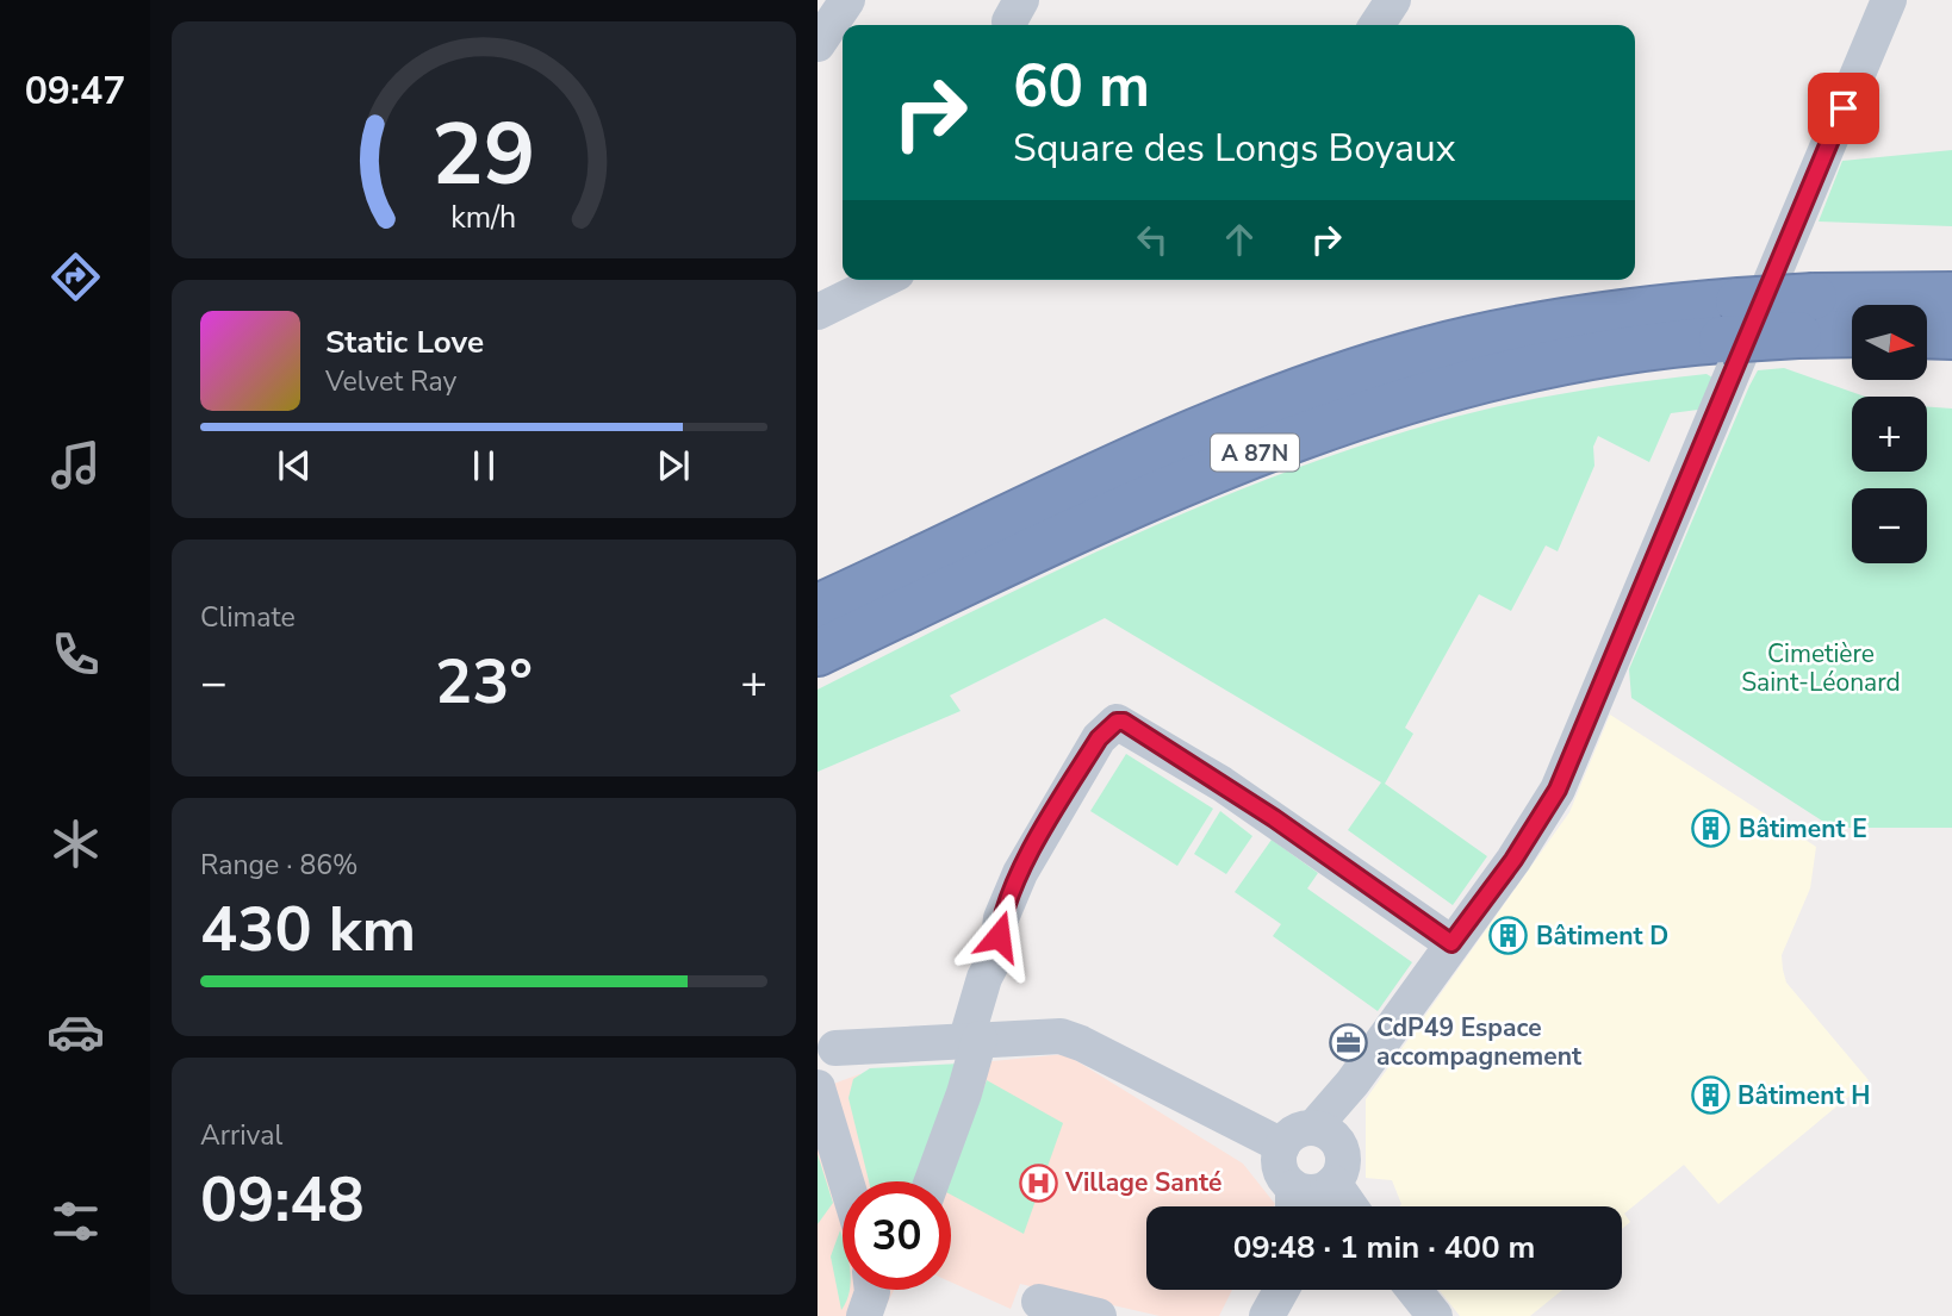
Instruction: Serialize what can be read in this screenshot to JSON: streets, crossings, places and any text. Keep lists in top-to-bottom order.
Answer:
{
  "streets": {
    "highway": ["A 87N"]
  },
  "parks": ["Cimetière Saint-Léonard"],
  "places": {
    "building": ["Bâtiment E", "Bâtiment D", "Bâtiment H"],
    "office": ["CdP49 Espace accompagnement"],
    "hospital": ["Village Santé"]
  },
  "north": "right",
  "page": {
    "tabs": "09:47",
    "turn": ["60 m", "Square des Longs Boyaux"],
    "map_buttons": ["+", "−"],
    "song": ["Static Love", "Velvet Ray"],
    "tile": [
      "Climate",
      ["Range · 86%", "430 km"],
      ["Arrival", "09:48"]
    ],
    "heat": ["−", "23°", "+"],
    "limit": "30",
    "trip": "09:48 · 1 min · 400 m",
    "gauge": ["29", "km/h"]
  }
}
